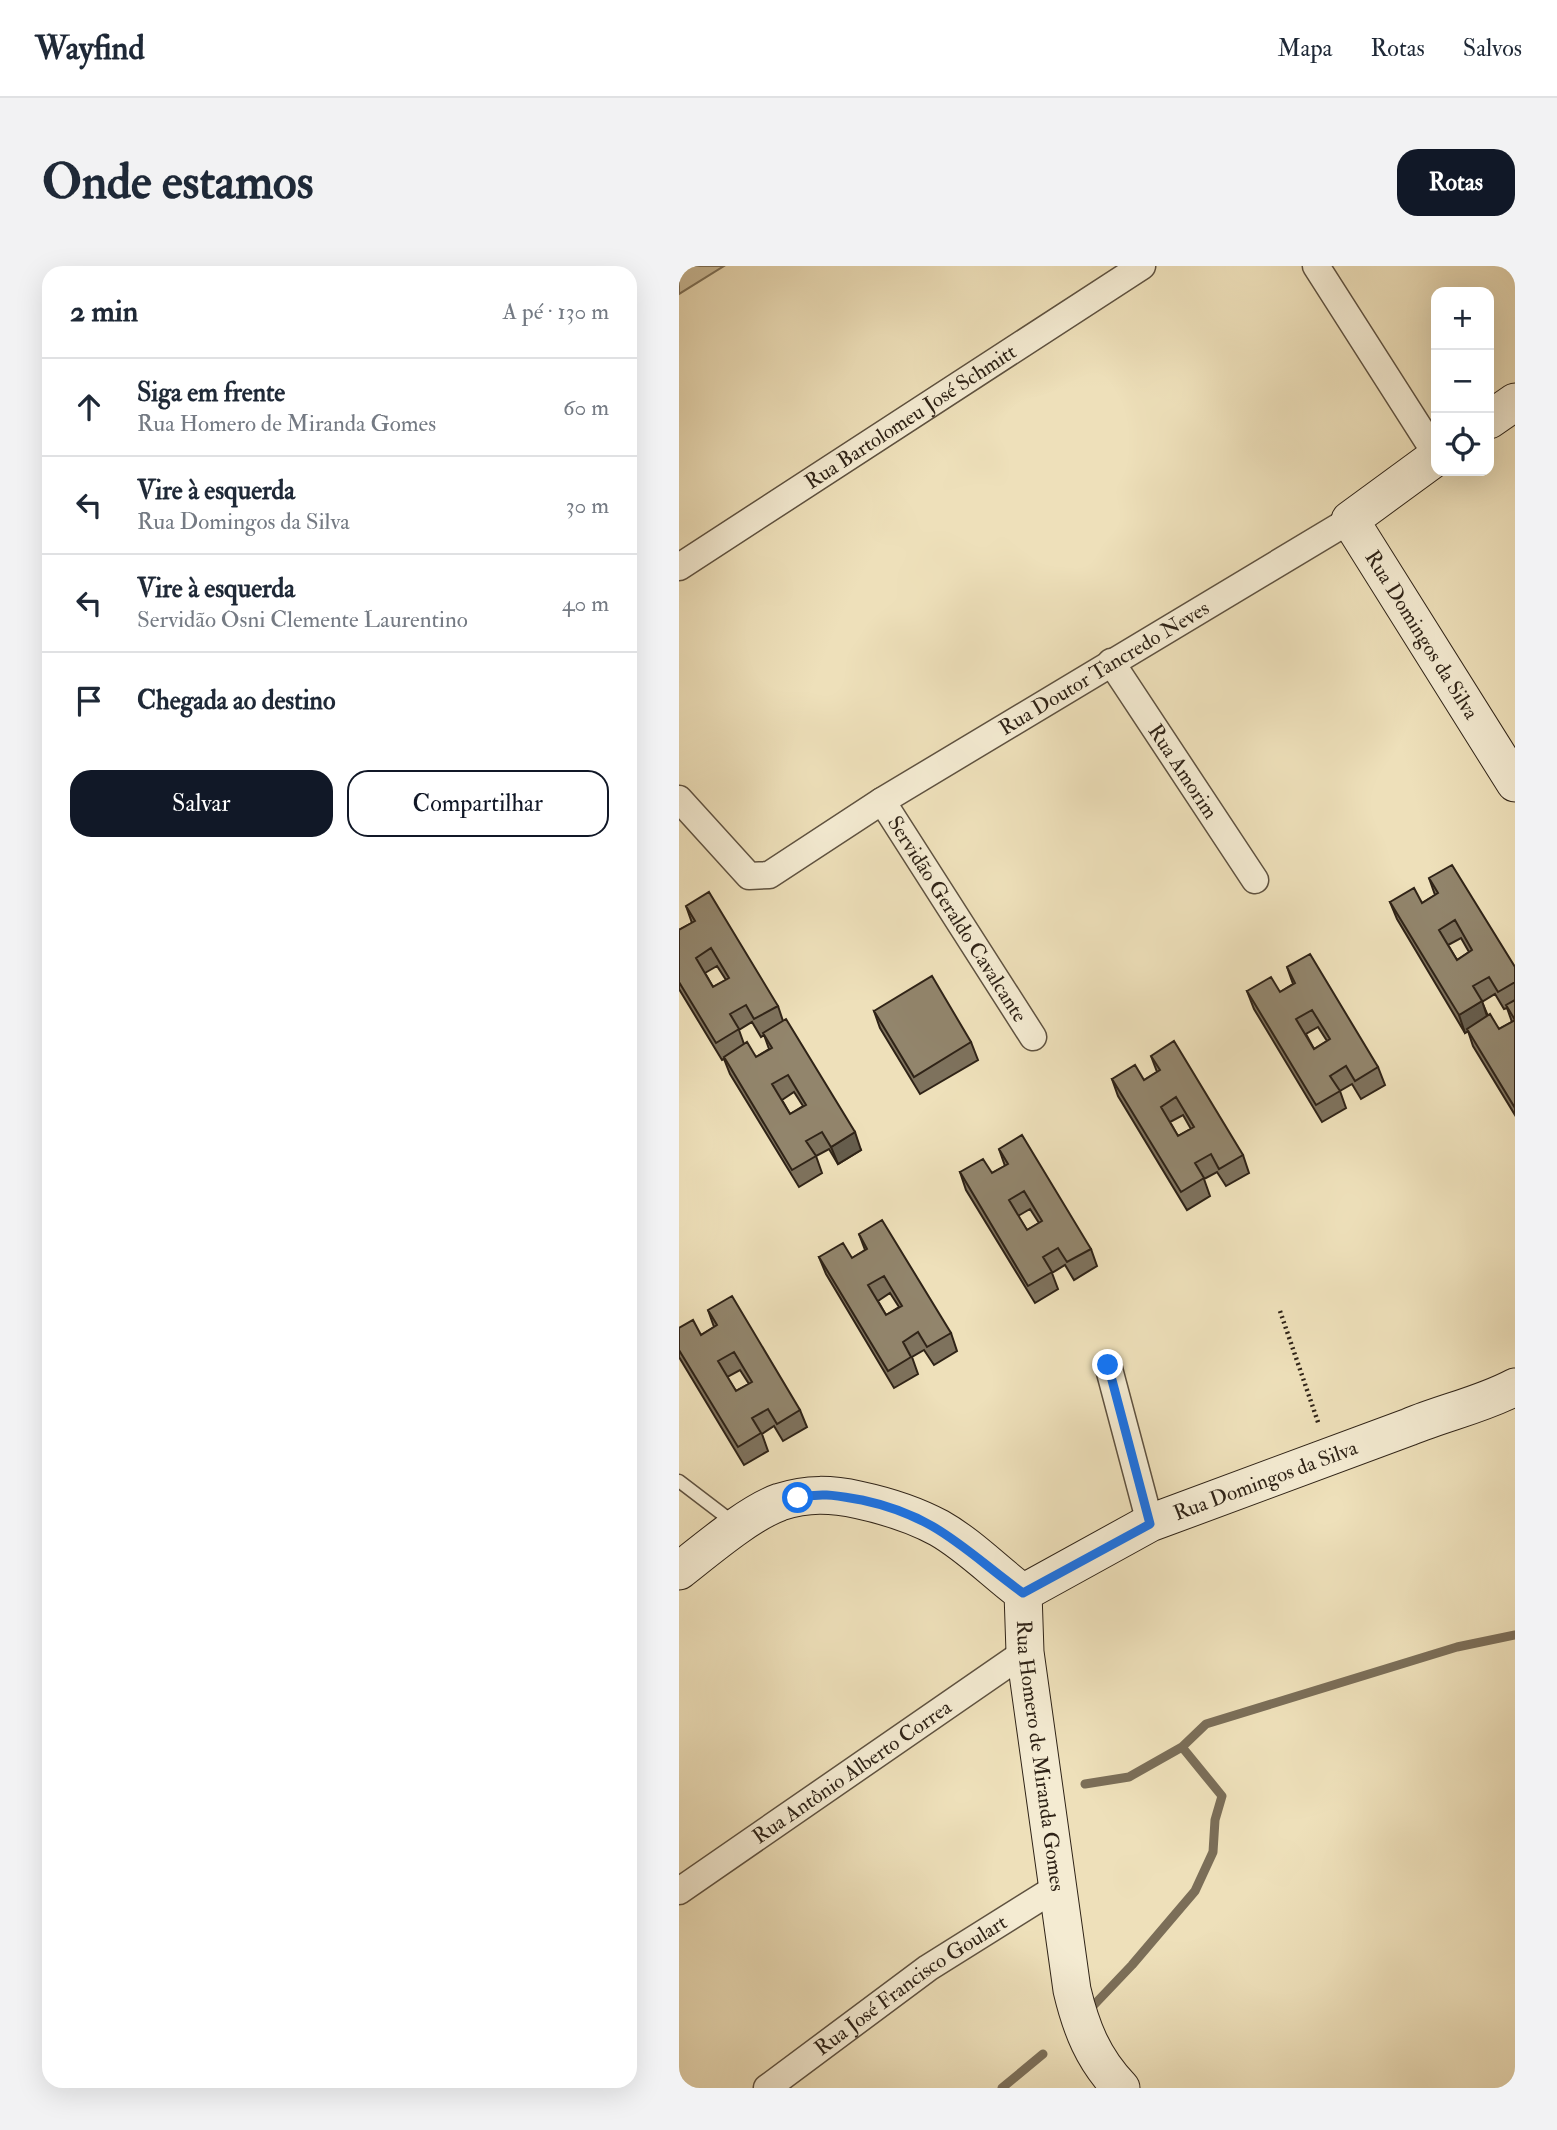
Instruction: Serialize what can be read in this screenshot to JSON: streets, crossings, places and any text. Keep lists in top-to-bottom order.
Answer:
{
  "streets": {
    "street": [
      "Rua Bartolomeu José Schmitt",
      "Rua Domingos da Silva",
      "Rua Doutor Tancredo Neves",
      "Rua Amorim",
      "Servidão Geraldo Cavalcante",
      "Rua Homero de Miranda Gomes",
      "Rua Antônio Alberto Correa",
      "Rua José Francisco Goulart"
    ]
  },
  "crossings": [
    ["Rua Domingos da Silva", "Rua Doutor Tancredo Neves"],
    ["Rua Domingos da Silva", "Rua Homero de Miranda Gomes"],
    ["Rua Doutor Tancredo Neves", "Rua Amorim"],
    ["Rua Doutor Tancredo Neves", "Servidão Geraldo Cavalcante"],
    ["Rua Homero de Miranda Gomes", "Rua Antônio Alberto Correa"],
    ["Rua Homero de Miranda Gomes", "Rua José Francisco Goulart"]
  ],
  "page": {
    "header": "Wayfind",
    "nav": ["Mapa", "Rotas", "Salvos"],
    "buttons": [
      "Rotas",
      ["Salvar", "Compartilhar"]
    ],
    "title": "Onde estamos",
    "heading": ["2 min", "A pé · 130 m"],
    "map_buttons": ["+", "−"],
    "list": [
      ["Siga em frente", "Rua Homero de Miranda Gomes", "60 m"],
      ["Vire à esquerda", "Rua Domingos da Silva", "30 m"],
      ["Vire à esquerda", "Servidão Osni Clemente Laurentino", "40 m"],
      "Chegada ao destino"
    ]
  }
}
